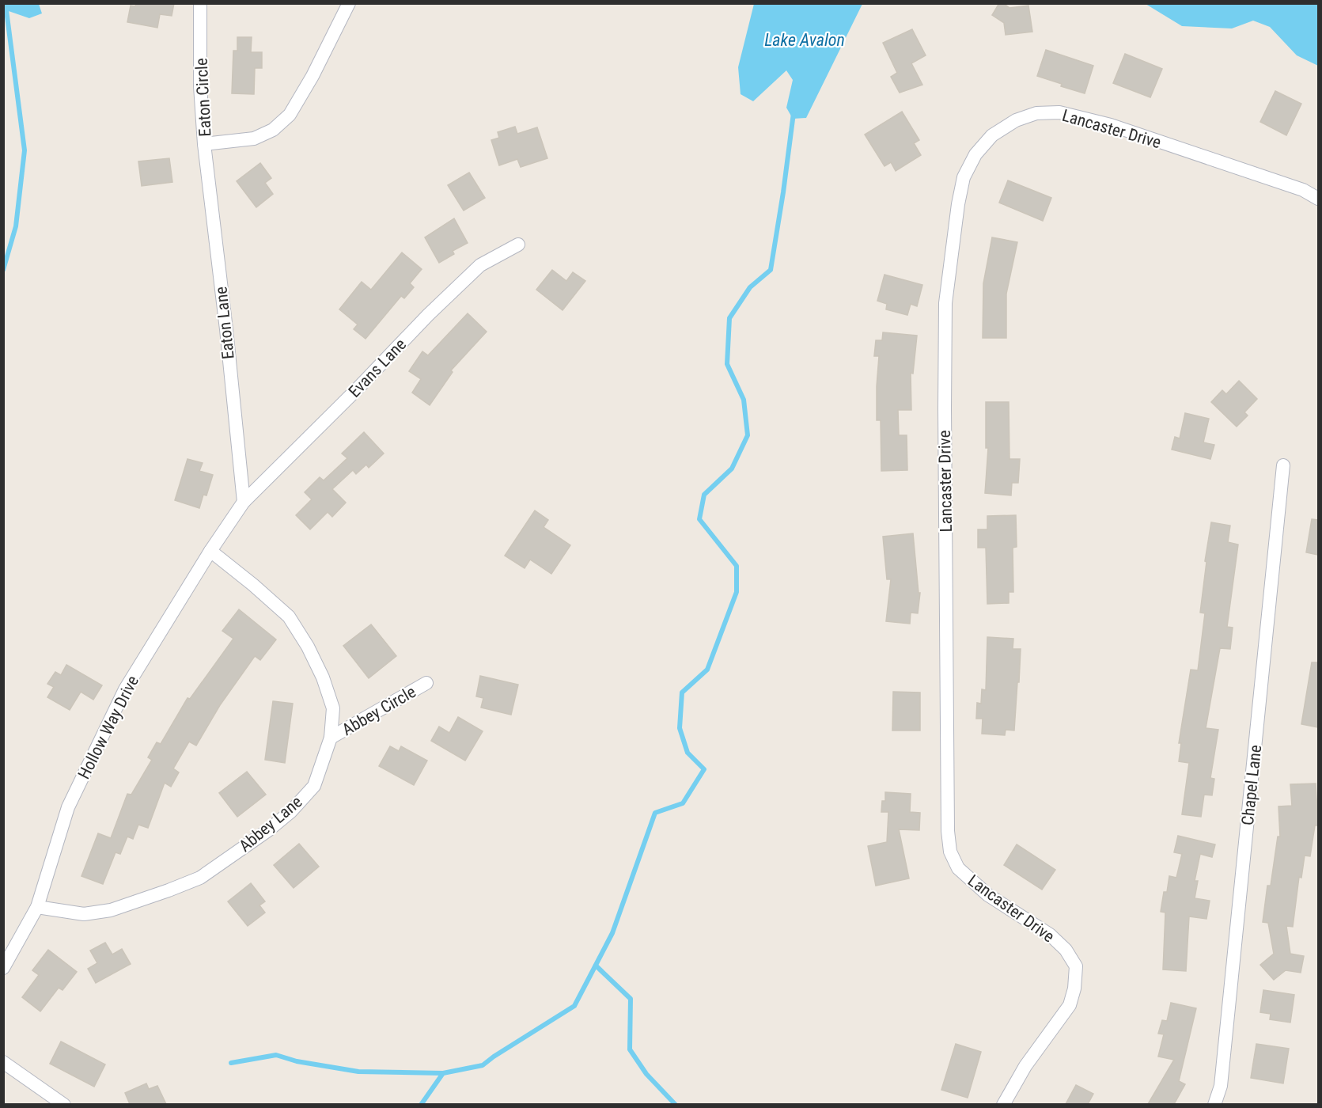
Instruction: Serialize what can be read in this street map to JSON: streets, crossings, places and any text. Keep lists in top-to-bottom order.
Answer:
{
  "streets": {
    "street": [
      "Eaton Circle",
      "Lancaster Drive",
      "Eaton Lane",
      "Evans Lane",
      "Abbey Circle",
      "Hollow Way Drive",
      "Chapel Lane",
      "Abbey Lane"
    ]
  },
  "crossings": [
    ["Eaton Circle", "Eaton Lane"],
    ["Eaton Lane", "Evans Lane"],
    ["Eaton Lane", "Hollow Way Drive"],
    ["Evans Lane", "Hollow Way Drive"],
    ["Abbey Circle", "Abbey Lane"],
    ["Hollow Way Drive", "Abbey Lane"]
  ],
  "water": ["Lake Avalon"]
}
